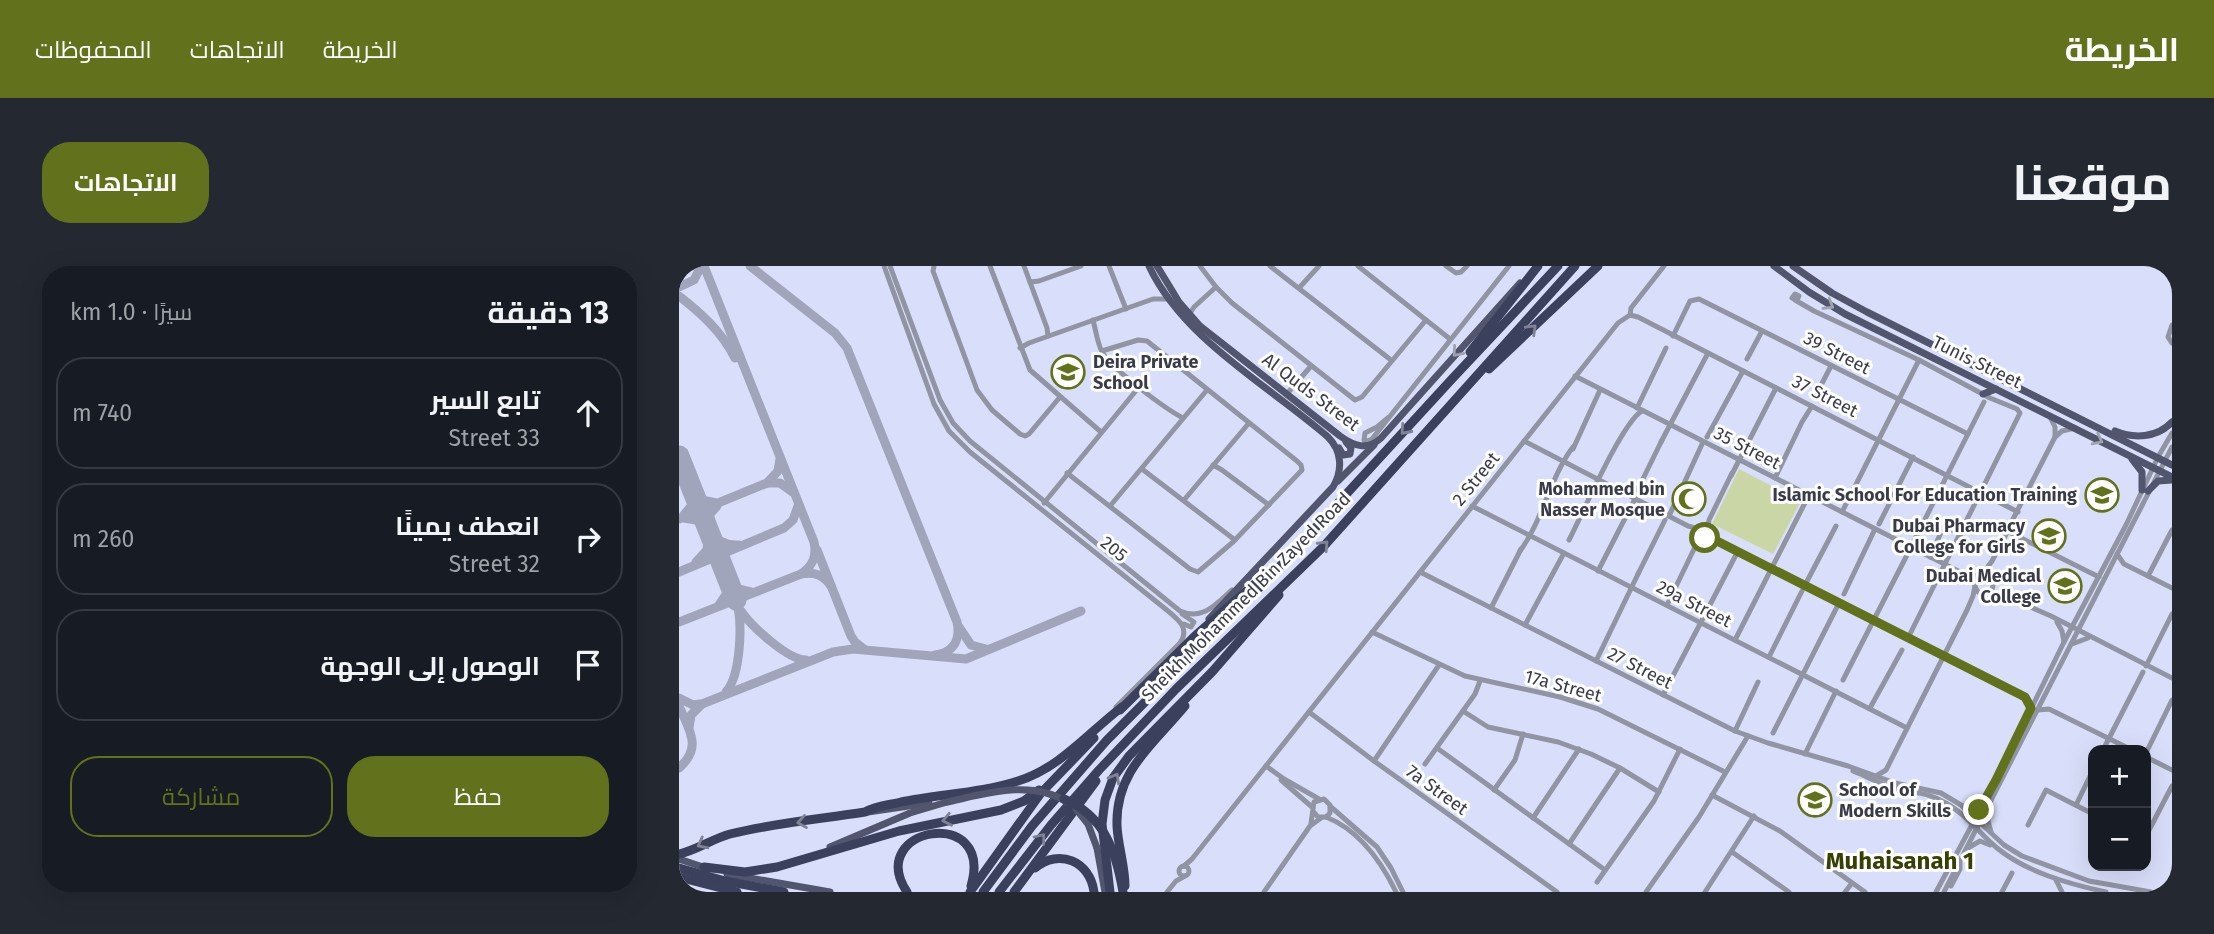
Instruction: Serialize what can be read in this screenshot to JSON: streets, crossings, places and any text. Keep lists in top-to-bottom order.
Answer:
{
  "streets": {
    "highway": ["Sheikh Mohammed Bin Zayed Road"],
    "main road": ["Tunis Street", "Al Quds Street"],
    "street": [
      "39 Street",
      "37 Street",
      "35 Street",
      "2 Street",
      "205",
      "29a Street",
      "27 Street",
      "17a Street",
      "7a Street"
    ]
  },
  "crossings": [
    ["39 Street", "37 Street"],
    ["37 Street", "2 Street"],
    ["35 Street", "2 Street"],
    ["2 Street", "29a Street"],
    ["2 Street", "27 Street"],
    ["2 Street", "17a Street"],
    ["2 Street", "7a Street"]
  ],
  "districts": ["Muhaisanah 1"],
  "places": {
    "school or university": [
      "Deira Private School",
      "Islamic School For Education Training",
      "Dubai Pharmacy College for Girls",
      "Dubai Medical College",
      "School of Modern Skills"
    ],
    "mosque": ["Mohammed bin Nasser Mosque"]
  },
  "page": {
    "header": "الخريطة",
    "nav": ["الخريطة", "الاتجاهات", "المحفوظات"],
    "title": "موقعنا",
    "buttons": [
      "الاتجاهات",
      ["حفظ", "مشاركة"]
    ],
    "heading": ["13 دقيقة", "سيرًا · 1.0 km"],
    "list": [
      ["تابع السير", "33 Street", "740 m"],
      ["انعطف يمينًا", "32 Street", "260 m"],
      "الوصول إلى الوجهة"
    ],
    "map_buttons": ["+", "−"]
  }
}
